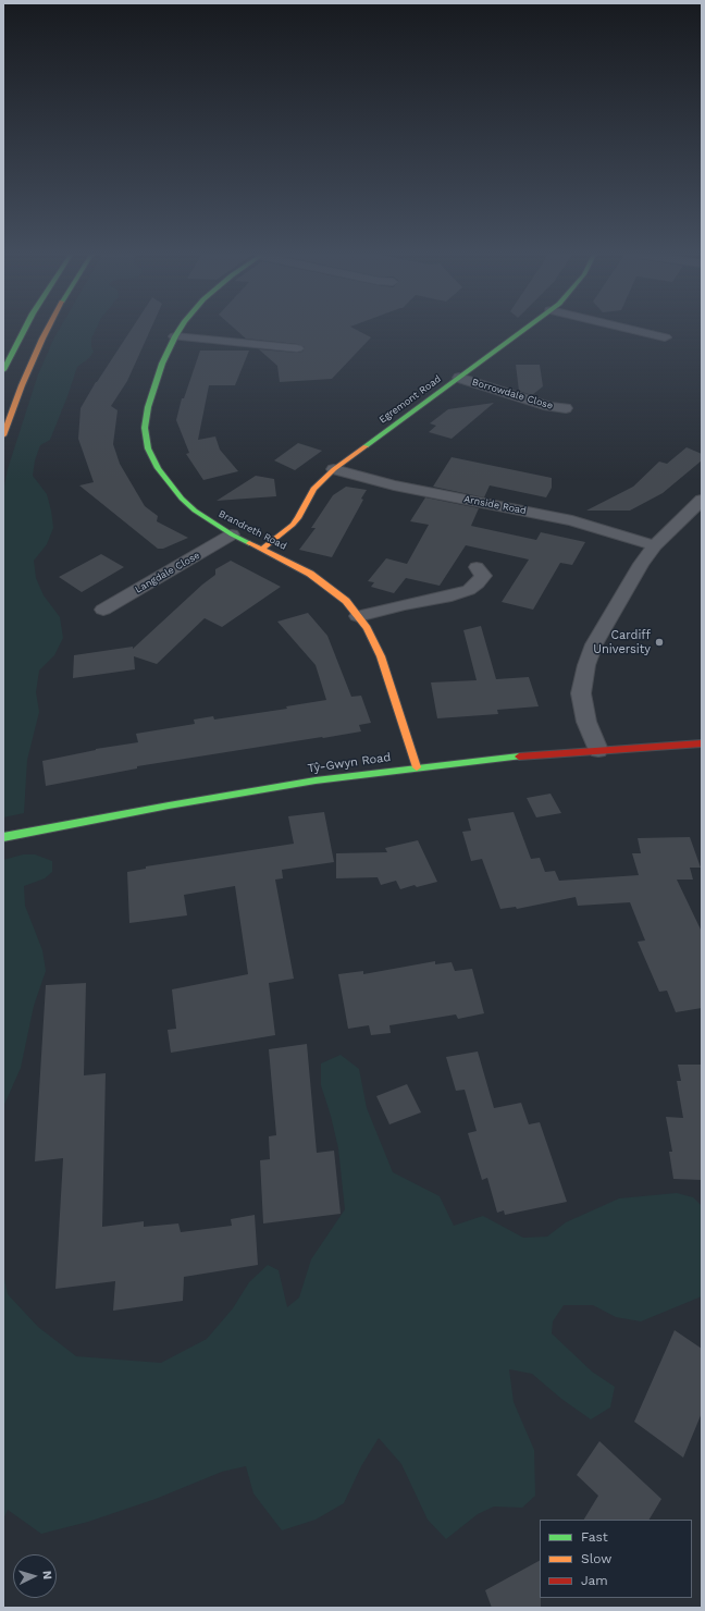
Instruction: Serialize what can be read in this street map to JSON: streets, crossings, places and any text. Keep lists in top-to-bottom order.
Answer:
{
  "streets": {
    "main road": ["Egremont Road", "Brandreth Road", "Tŷ-Gwyn Road"],
    "street": ["Borrowdale Close", "Arnside Road", "Langdale Close"]
  },
  "crossings": [
    ["Borrowdale Close", "Egremont Road"],
    ["Egremont Road", "Arnside Road"],
    ["Egremont Road", "Brandreth Road"],
    ["Brandreth Road", "Langdale Close"],
    ["Brandreth Road", "Tŷ-Gwyn Road"]
  ],
  "places": ["Cardiff University"],
  "legend": ["Fast", "Slow", "Jam"],
  "north": "right"
}
